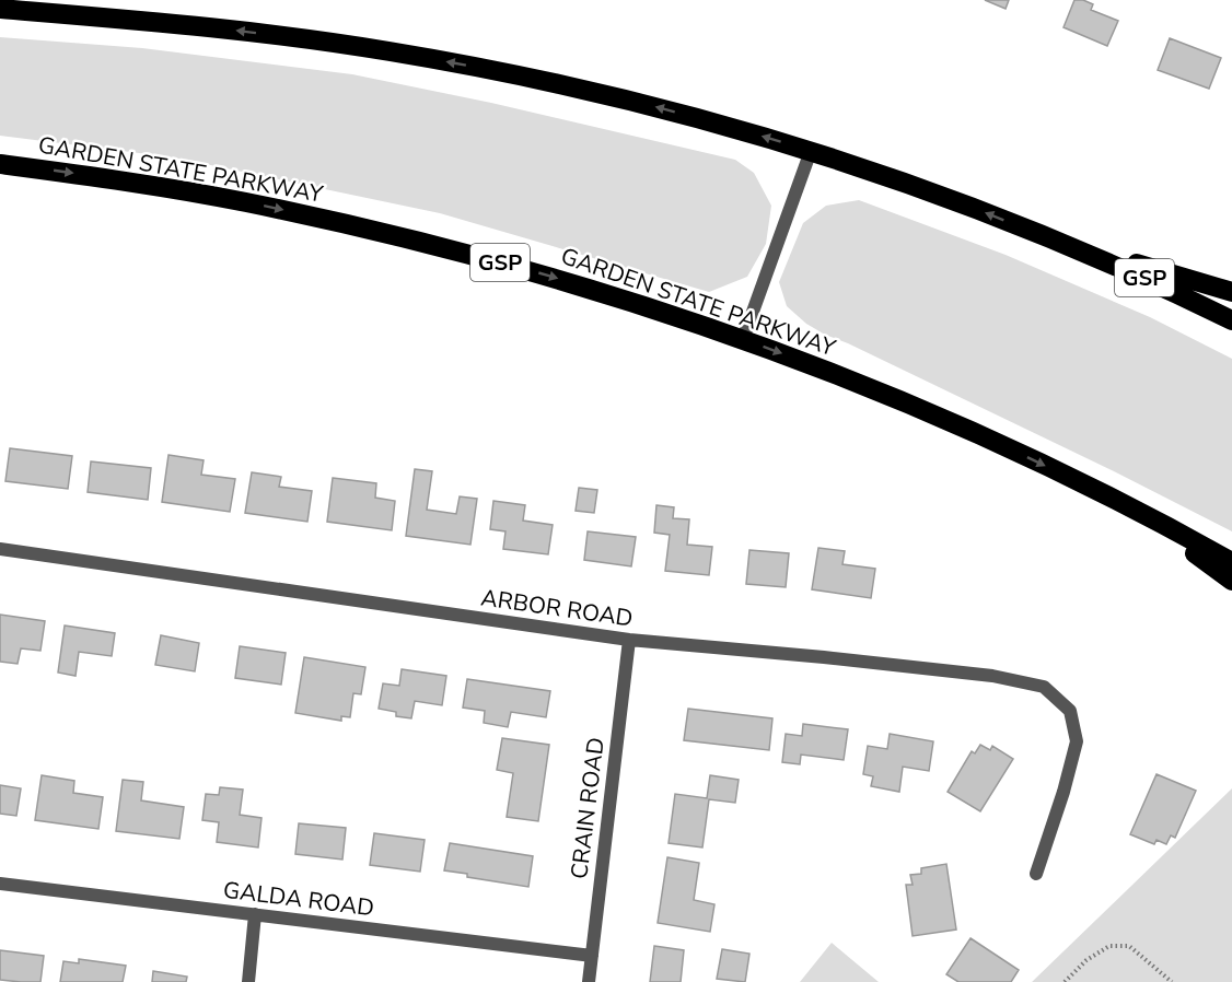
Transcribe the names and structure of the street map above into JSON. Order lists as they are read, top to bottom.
{
  "streets": {
    "highway": ["GARDEN STATE PARKWAY", "GSP"],
    "street": ["ARBOR ROAD", "CRAIN ROAD", "GALDA ROAD"]
  },
  "crossings": [
    ["ARBOR ROAD", "CRAIN ROAD"],
    ["CRAIN ROAD", "GALDA ROAD"]
  ]
}
